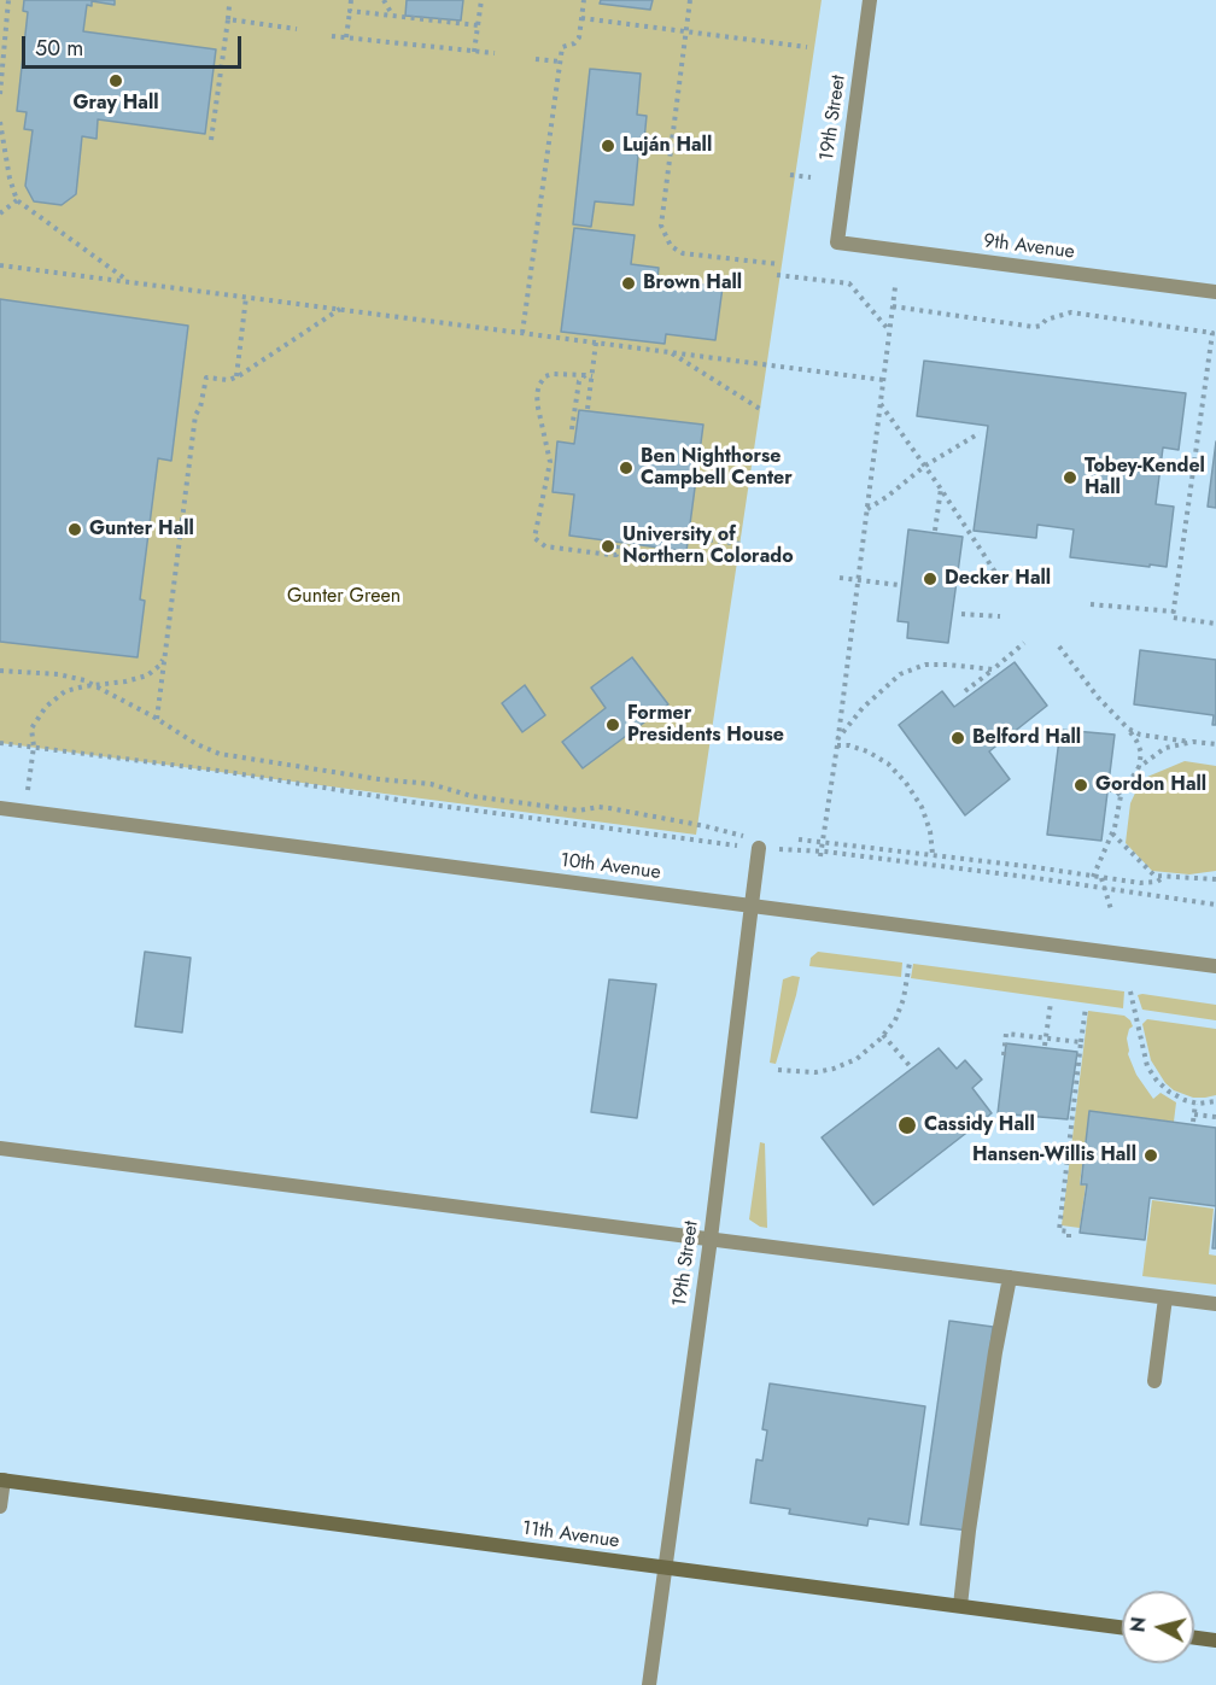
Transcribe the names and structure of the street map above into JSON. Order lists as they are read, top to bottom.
{
  "streets": {
    "main road": ["11th Avenue"],
    "street": ["19th Street", "9th Avenue", "10th Avenue"]
  },
  "crossings": [
    ["19th Street", "9th Avenue"],
    ["19th Street", "10th Avenue"],
    ["19th Street", "11th Avenue"]
  ],
  "parks": ["Gunter Green"],
  "places": [
    "Gray Hall",
    "Luján Hall",
    "Brown Hall",
    "Ben Nighthorse Campbell Center",
    "Tobey-Kendel Hall",
    "Gunter Hall",
    "University of Northern Colorado",
    "Decker Hall",
    "Former Presidents House",
    "Belford Hall",
    "Gordon Hall",
    "Cassidy Hall",
    "Hansen-Willis Hall"
  ],
  "scale_bar": "50 m",
  "north": "left"
}
